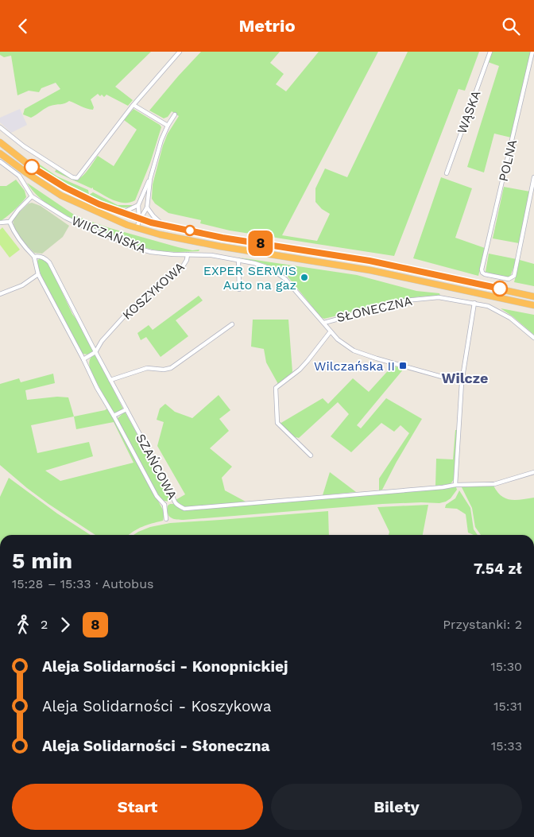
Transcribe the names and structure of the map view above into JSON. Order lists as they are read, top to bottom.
{
  "streets": {
    "street": [
      "WĄSKA",
      "POLNA",
      "WIICZAŃSKA",
      "KOSZYKOWA",
      "SŁONECZNA",
      "SZAŃCOWA"
    ]
  },
  "crossings": [
    ["WIICZAŃSKA", "KOSZYKOWA"],
    ["WIICZAŃSKA", "SŁONECZNA"],
    ["KOSZYKOWA", "SZAŃCOWA"]
  ],
  "districts": ["Wilcze"],
  "places": {
    "other": ["EXPER SERWIS Auto na gaz"],
    "transit": ["Wilczańska II"]
  },
  "lines": ["bus line 8"],
  "page": {
    "header": "Metrio",
    "on_map": "8",
    "heading": ["5 min", "15:28 – 15:33 · Autobus", "7.54 zł"],
    "legs": ["2", "8", "Przystanki: 2"],
    "list": [
      {
        "name": "Aleja Solidarności - Konopnickiej",
        "value": "15:30"
      },
      {
        "name": "Aleja Solidarności - Koszykowa",
        "value": "15:31"
      },
      {
        "name": "Aleja Solidarności - Słoneczna",
        "value": "15:33"
      }
    ],
    "buttons": ["Start", "Bilety"]
  }
}
